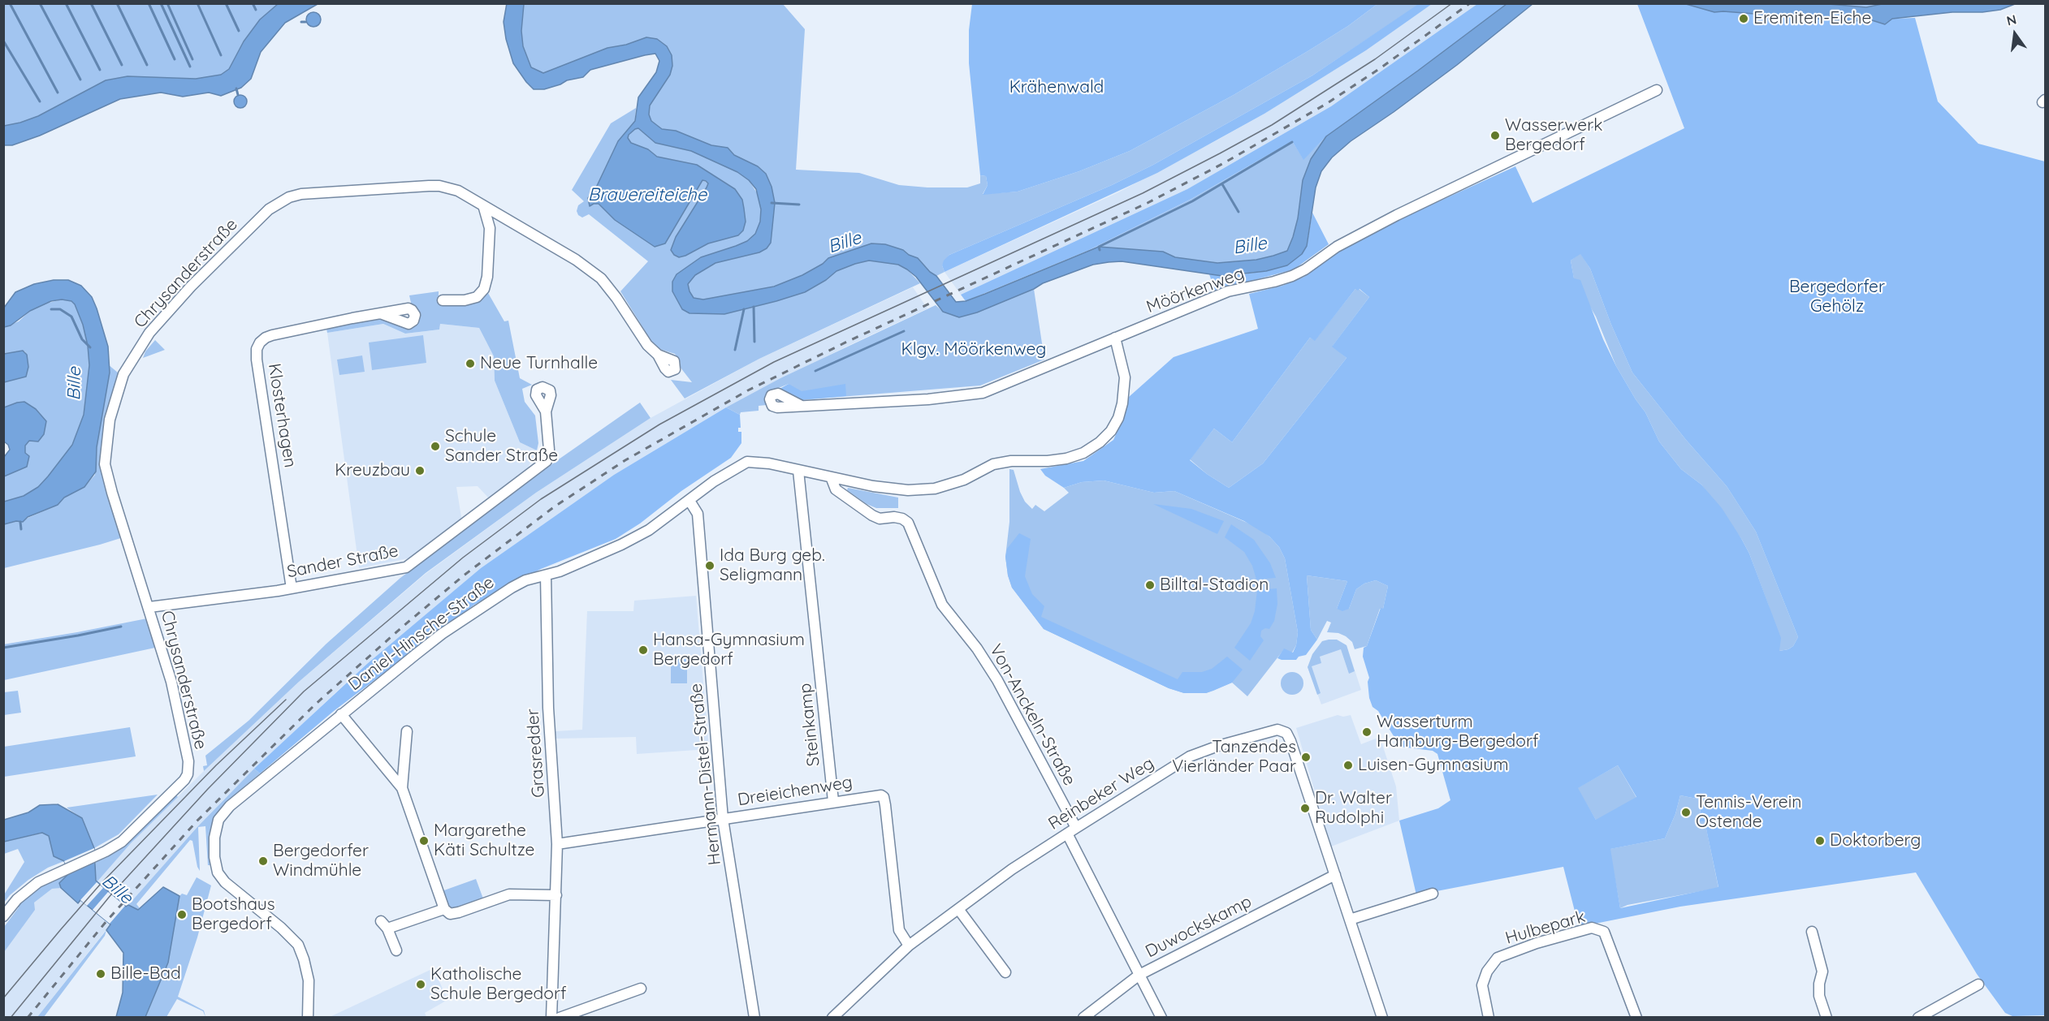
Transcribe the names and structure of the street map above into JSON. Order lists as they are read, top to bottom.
{
  "streets": {
    "street": [
      "Chrysanderstraße",
      "Möörkenweg",
      "Klosterhagen",
      "Sander Straße",
      "Daniel-Hinsche-Straße",
      "Von-Anckeln-Straße",
      "Steinkamp",
      "Grasredder",
      "Hermann-Distel-Straße",
      "Dreieichenweg",
      "Reinbeker Weg",
      "Duwockskamp",
      "Hulbepark"
    ]
  },
  "crossings": [
    ["Chrysanderstraße", "Sander Straße"],
    ["Möörkenweg", "Daniel-Hinsche-Straße"],
    ["Klosterhagen", "Sander Straße"],
    ["Daniel-Hinsche-Straße", "Von-Anckeln-Straße"],
    ["Daniel-Hinsche-Straße", "Steinkamp"],
    ["Daniel-Hinsche-Straße", "Grasredder"],
    ["Daniel-Hinsche-Straße", "Hermann-Distel-Straße"],
    ["Von-Anckeln-Straße", "Reinbeker Weg"],
    ["Steinkamp", "Dreieichenweg"],
    ["Grasredder", "Dreieichenweg"],
    ["Hermann-Distel-Straße", "Dreieichenweg"],
    ["Dreieichenweg", "Reinbeker Weg"],
    ["Reinbeker Weg", "Duwockskamp"]
  ],
  "water": ["Brauereiteiche", "Bille"],
  "parks": ["Krähenwald", "Bergedorfer Gehölz", "Klgv. Möörkenweg"],
  "places": [
    "Eremiten-Eiche",
    "Wasserwerk Bergedorf",
    "Neue Turnhalle",
    "Schule Sander Straße",
    "Kreuzbau",
    "Ida Burg geb. Seligmann",
    "Billtal-Stadion",
    "Hansa-Gymnasium Bergedorf",
    "Wasserturm Hamburg-Bergedorf",
    "Tanzendes Vierländer Paar",
    "Luisen-Gymnasium",
    "Dr. Walter Rudolphi",
    "Tennis-Verein Ostende",
    "Margarethe Käti Schultze",
    "Doktorberg",
    "Bergedorfer Windmühle",
    "Bootshaus Bergedorf",
    "Bille-Bad",
    "Katholische Schule Bergedorf"
  ],
  "north": "top"
}
